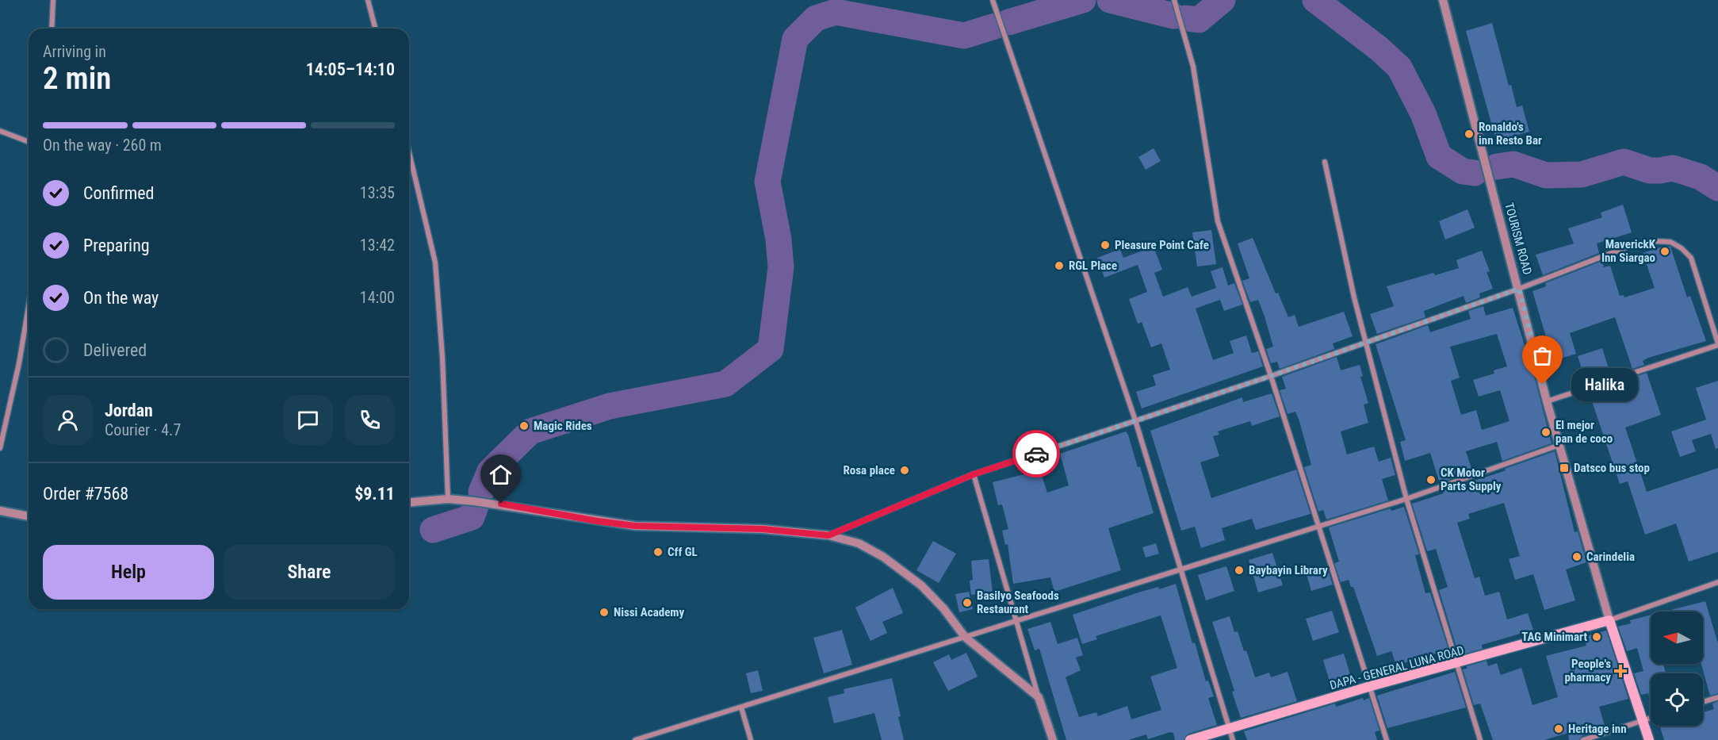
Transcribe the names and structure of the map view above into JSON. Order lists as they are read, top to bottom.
{
  "streets": {
    "main road": ["DAPA - GENERAL LUNA ROAD"],
    "street": ["TOURISM ROAD"]
  },
  "crossings": [
    ["TOURISM ROAD", "DAPA - GENERAL LUNA ROAD"]
  ],
  "places": {
    "other": [
      "Ronaldo's inn Resto Bar",
      "Pleasure Point Cafe",
      "MaverickK Inn Siargao",
      "RGL Place",
      "Halika",
      "Magic Rides",
      "El mejor pan de coco",
      "Rosa place",
      "CK Motor Parts Supply",
      "Cff GL",
      "Carindelia",
      "Baybayin Library",
      "Basilyo Seafoods Restaurant",
      "Nissi Academy",
      "TAG Minimart",
      "Heritage inn"
    ],
    "transit": ["Datsco bus stop"],
    "health": ["People's pharmacy"]
  },
  "north": "left",
  "page": {
    "heading": ["2 min", "Arriving in", "14:05–14:10"],
    "panel": [
      "Jordan",
      "Courier · 4.7",
      "Order #7568",
      "$9.11"
    ],
    "bar": "On the way · 260 m",
    "list": [
      ["Confirmed", "13:35"],
      ["Preparing", "13:42"],
      ["On the way", "14:00"],
      "Delivered"
    ],
    "bubble": "Halika",
    "buttons": ["Help", "Share"]
  }
}
